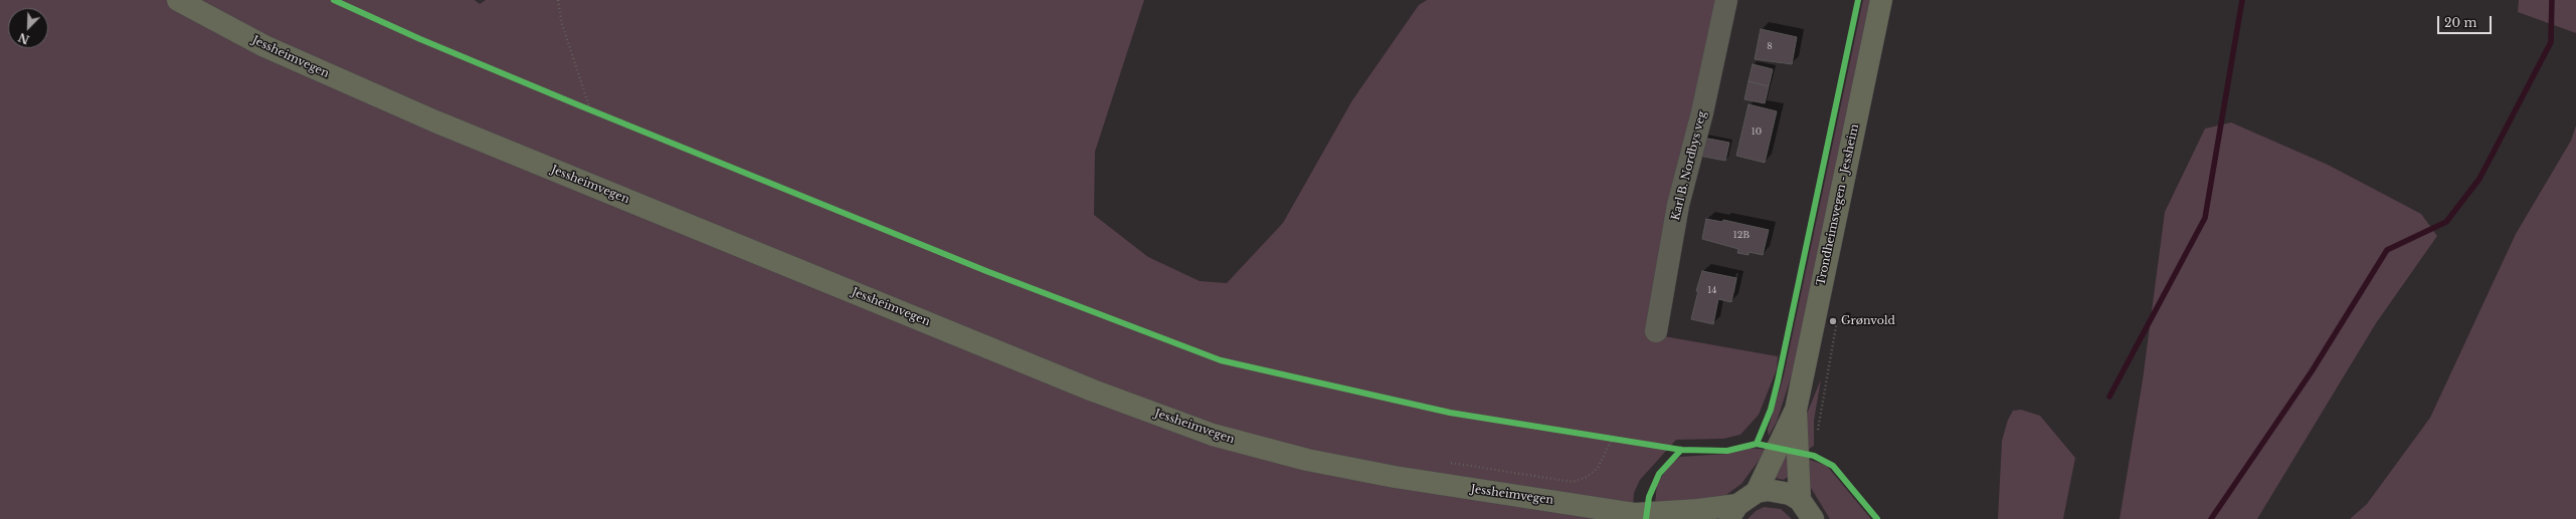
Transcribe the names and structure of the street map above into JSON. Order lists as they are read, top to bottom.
{
  "streets": {
    "main road": ["Jessheimvegen", "Trondheimsvegen - Jessheim"],
    "street": ["Karl B. Nordbys veg"]
  },
  "places": ["Grønvold"],
  "house_numbers": [
    "8",
    "10",
    "12B",
    "14"
  ],
  "scale_bar": "20 m",
  "north": "bottom left"
}
